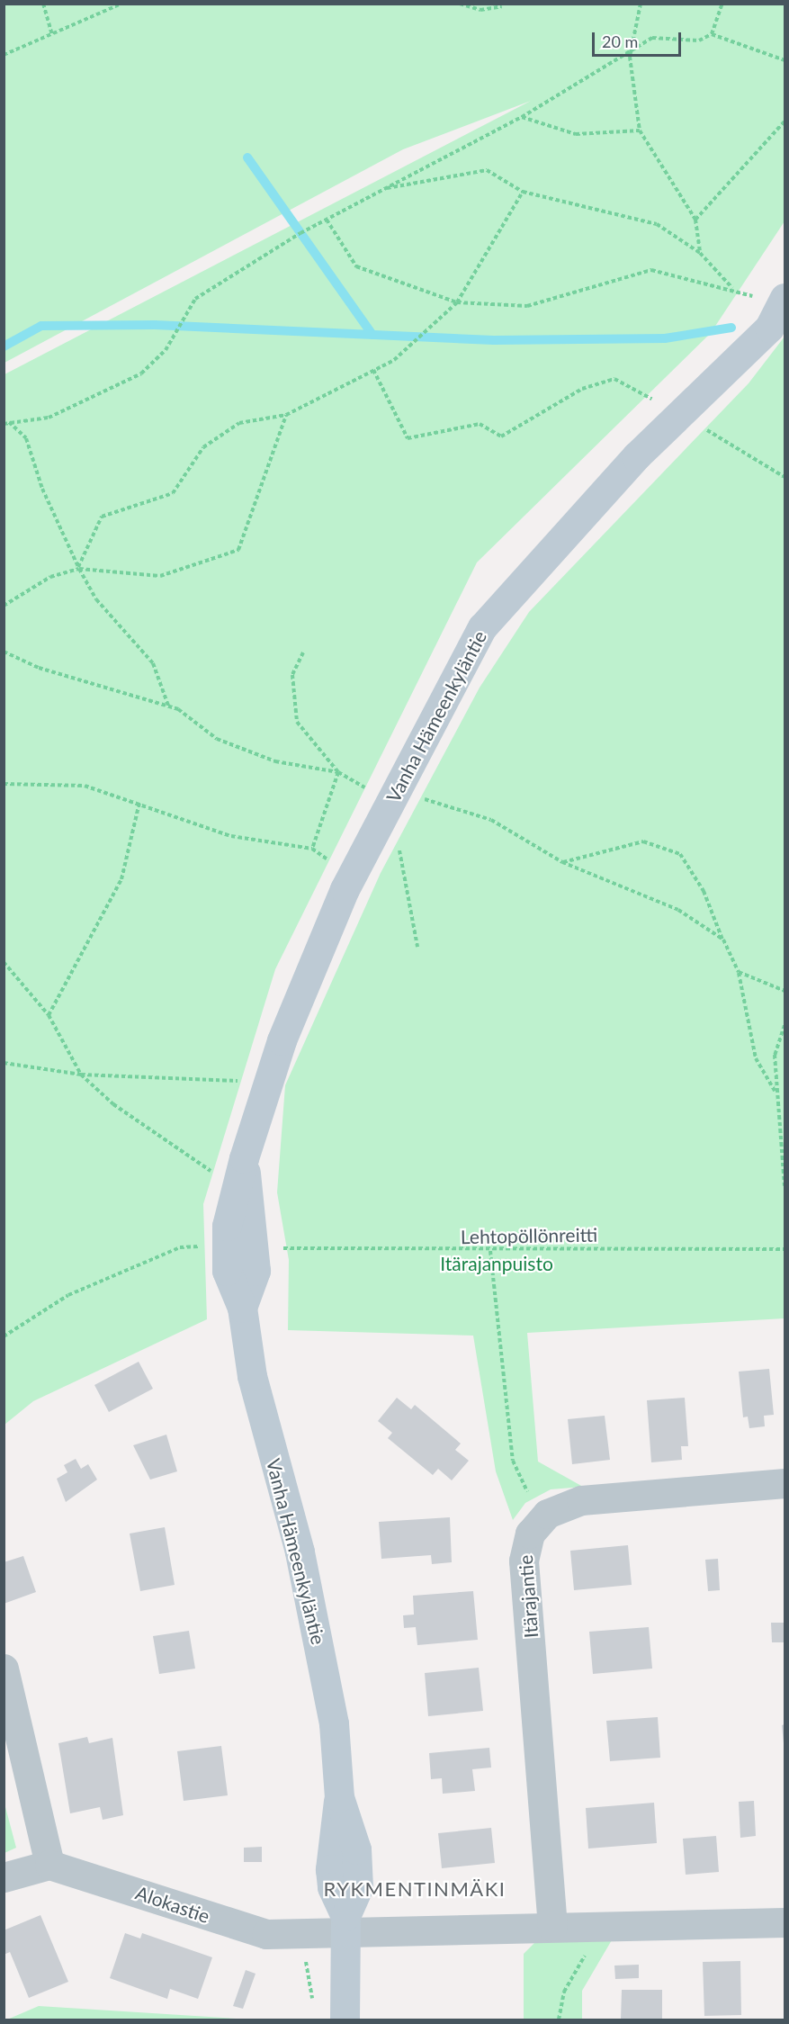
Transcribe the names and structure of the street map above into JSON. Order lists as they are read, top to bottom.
{
  "streets": {
    "street": ["Vanha Hämeenkyläntie", "Itärajantie", "Alokastie"],
    "path": ["Lehtopöllönreitti"]
  },
  "crossings": [
    ["Vanha Hämeenkyläntie", "Alokastie"]
  ],
  "districts": ["RYKMENTINMÄKI"],
  "parks": ["Itärajanpuisto"],
  "scale_bar": "20 m"
}
